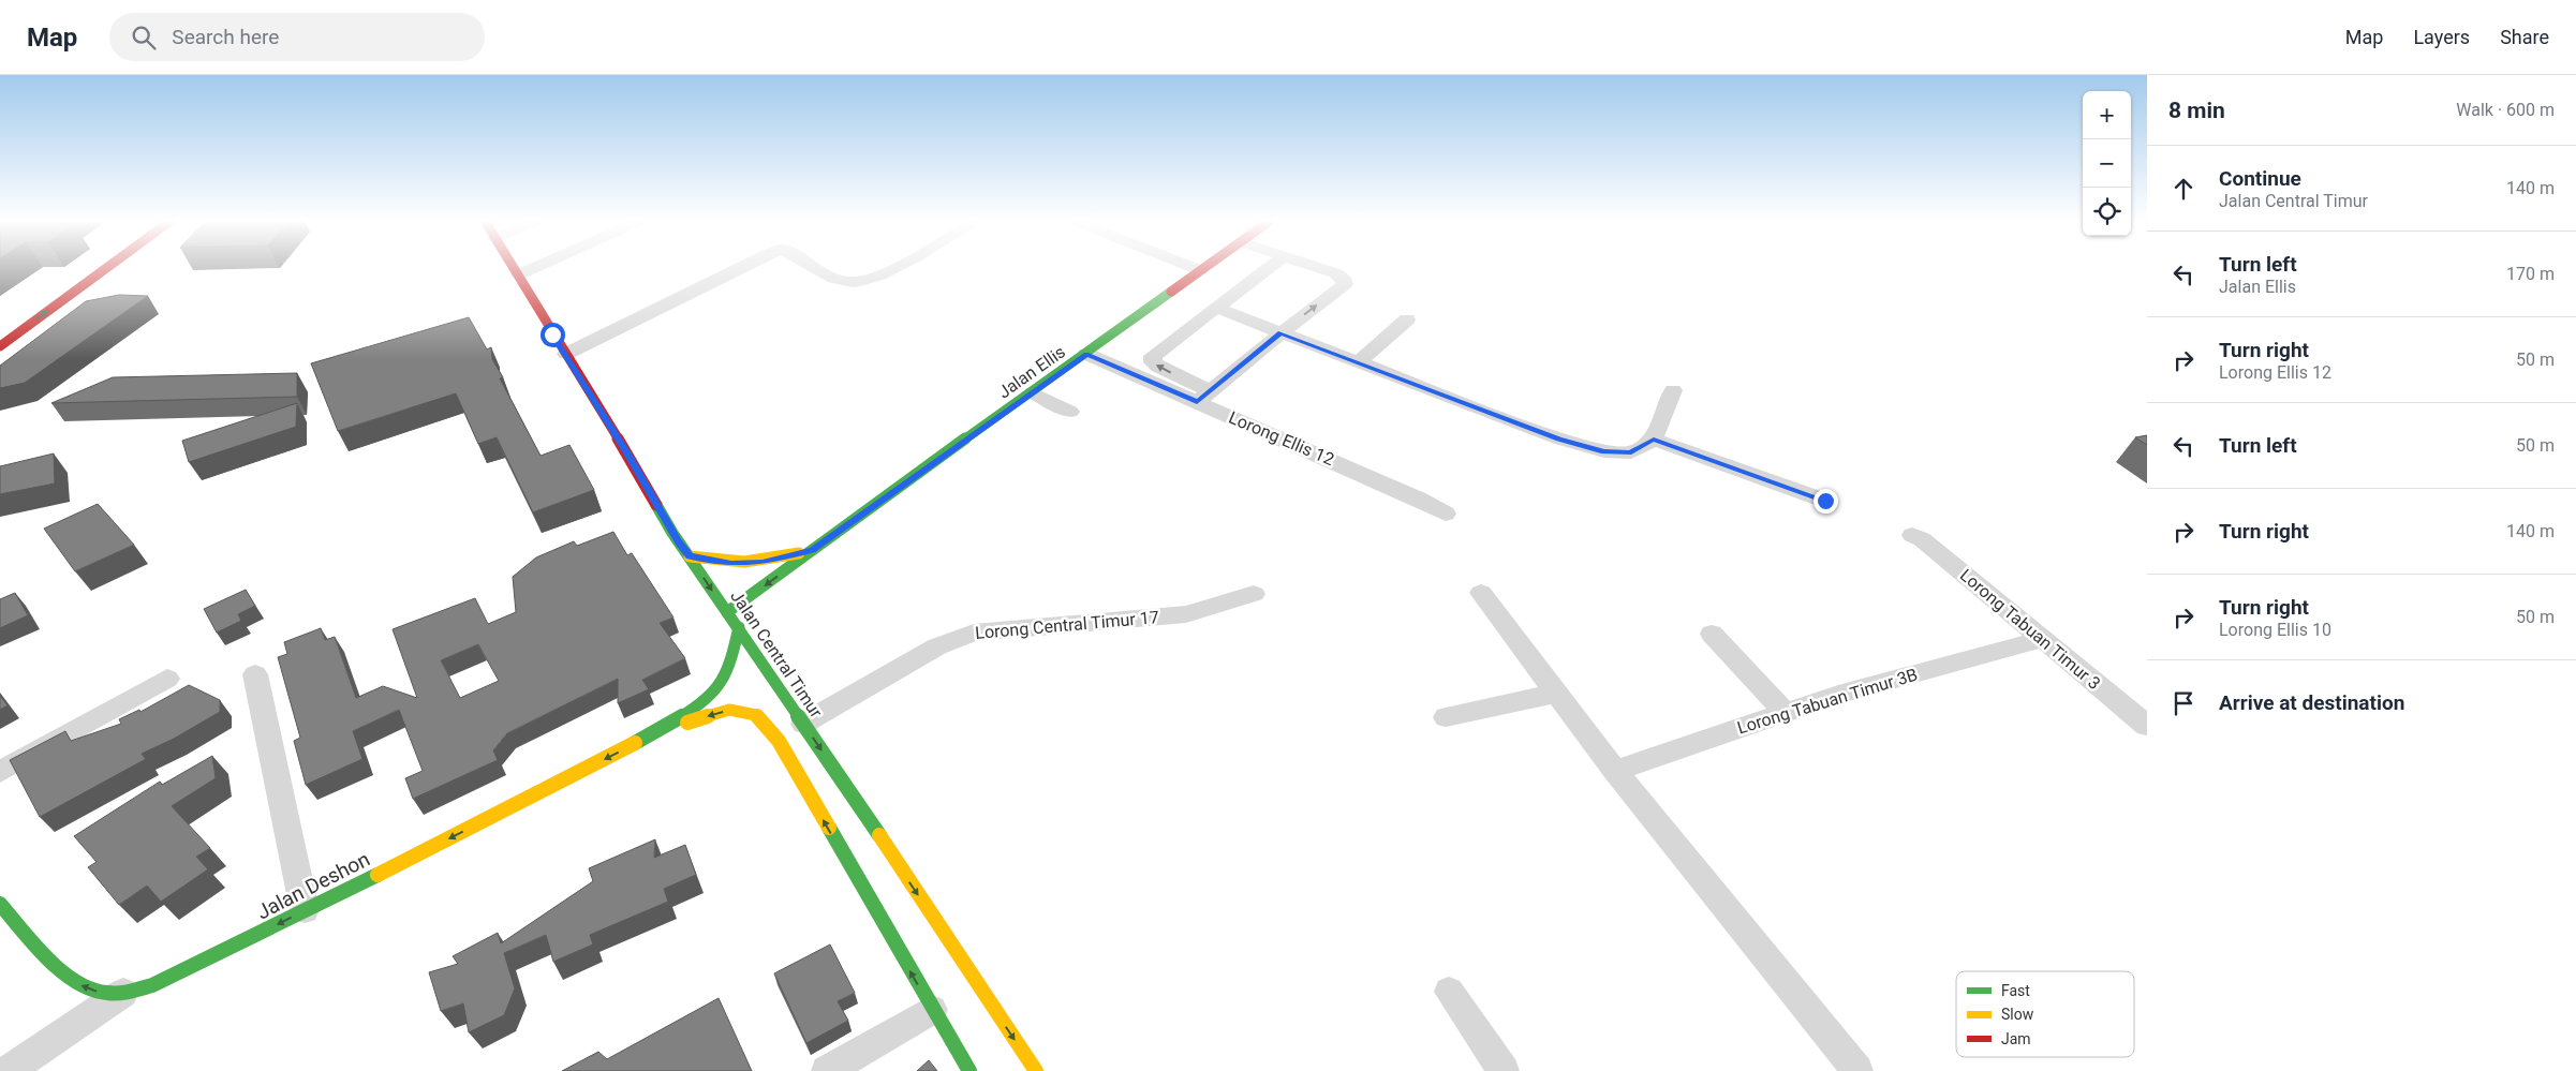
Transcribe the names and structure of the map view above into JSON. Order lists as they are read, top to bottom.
{
  "streets": {
    "main road": ["Jalan Ellis", "Jalan Central Timur", "Jalan Deshon"],
    "street": [
      "Lorong Ellis 12",
      "Lorong Central Timur 17",
      "Lorong Tabuan Timur 3",
      "Lorong Tabuan Timur 3B"
    ]
  },
  "crossings": [
    ["Jalan Ellis", "Lorong Ellis 12"],
    ["Jalan Ellis", "Jalan Central Timur"],
    ["Lorong Central Timur 17", "Jalan Central Timur"],
    ["Lorong Tabuan Timur 3", "Lorong Tabuan Timur 3B"]
  ],
  "one_way": ["Jalan Central Timur", "Jalan Deshon"],
  "legend": ["Fast", "Slow", "Jam"],
  "page": {
    "header": "Map",
    "search": "Search here",
    "nav": ["Map", "Layers", "Share"],
    "heading": ["8 min", "Walk · 600 m"],
    "map_buttons": ["+", "−"],
    "list": [
      ["Continue", "Jalan Central Timur", "140 m"],
      ["Turn left", "Jalan Ellis", "170 m"],
      ["Turn right", "Lorong Ellis 12", "50 m"],
      ["Turn left", "50 m"],
      ["Turn right", "140 m"],
      ["Turn right", "Lorong Ellis 10", "50 m"],
      "Arrive at destination"
    ]
  }
}
